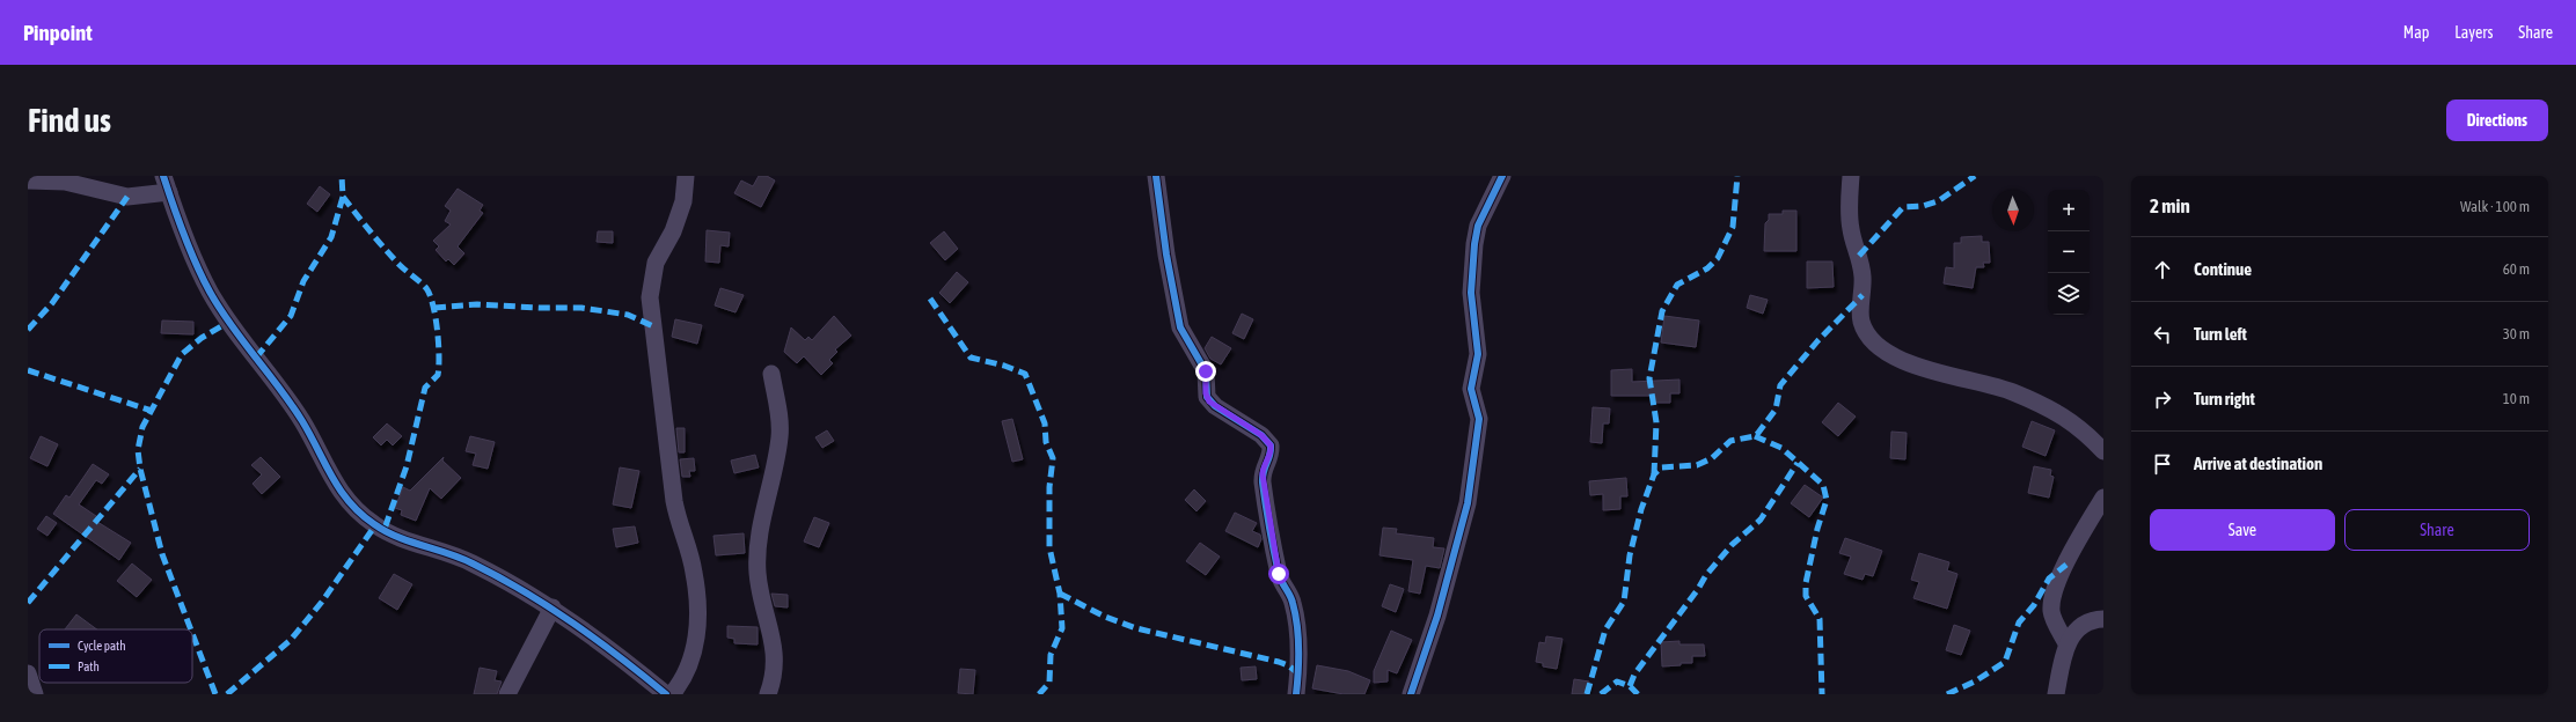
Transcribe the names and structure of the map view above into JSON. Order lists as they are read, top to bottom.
{
  "legend": ["Cycle path", "Path"],
  "north": "bottom",
  "page": {
    "header": "Pinpoint",
    "nav": ["Map", "Layers", "Share"],
    "buttons": [
      "Directions",
      ["Save", "Share"]
    ],
    "title": "Find us",
    "heading": ["2 min", "Walk · 100 m"],
    "map_buttons": ["+", "−"],
    "list": [
      ["Continue", "60 m"],
      ["Turn left", "30 m"],
      ["Turn right", "10 m"],
      "Arrive at destination"
    ]
  }
}
